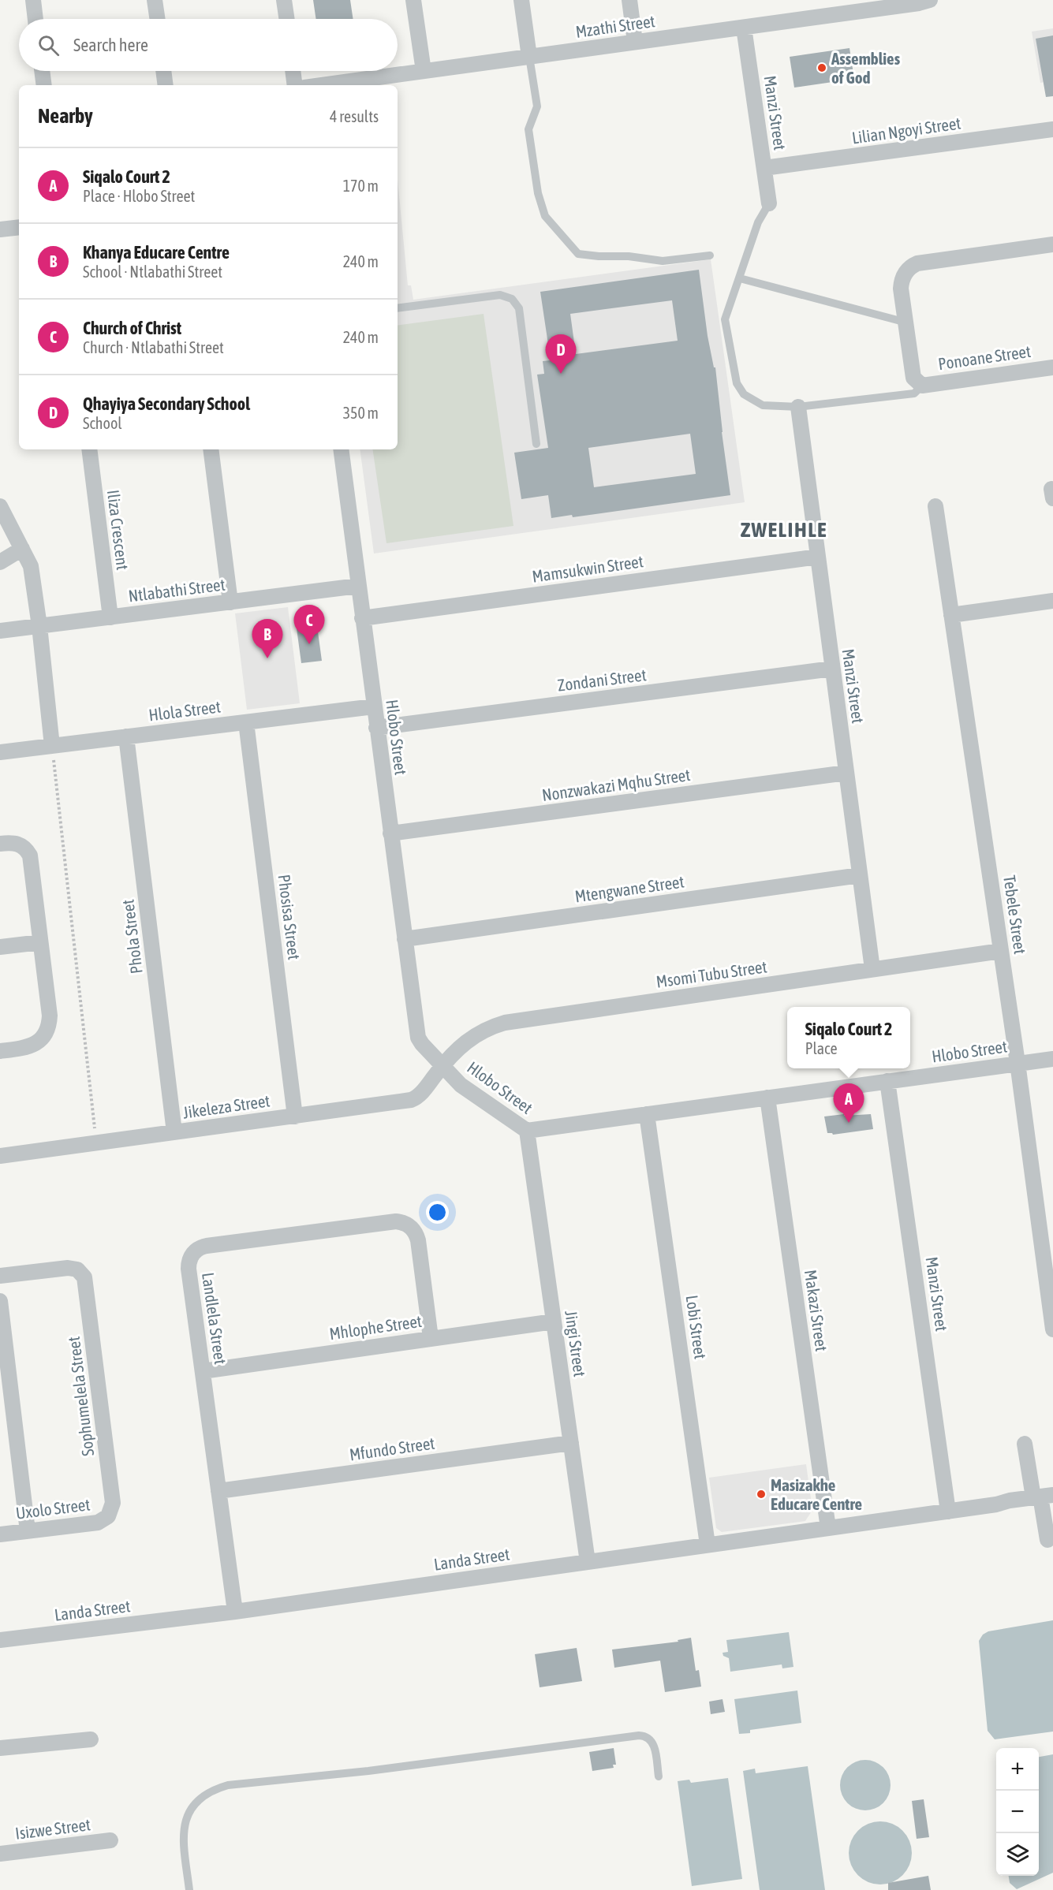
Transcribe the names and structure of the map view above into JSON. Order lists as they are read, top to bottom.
{
  "streets": {
    "street": [
      "Mzathi Street",
      "Manzi Street",
      "Lilian Ngoyi Street",
      "Ponoane Street",
      "Iliza Crescent",
      "Mamsukwin Street",
      "Ntlabathi Street",
      "Zondani Street",
      "Hlola Street",
      "Hlobo Street",
      "Nonzwakazi Mqhu Street",
      "Mtengwane Street",
      "Tebele Street",
      "Phosisa Street",
      "Phola Street",
      "Msomi Tubu Street",
      "Jikeleza Street",
      "Makazi Street",
      "Landlela Street",
      "Mhlophe Street",
      "Lobi Street",
      "Jingi Street",
      "Sophumelela Street",
      "Mfundo Street",
      "Uxolo Street",
      "Landa Street",
      "Isizwe Street"
    ]
  },
  "crossings": [
    ["Mzathi Street", "Manzi Street"],
    ["Manzi Street", "Lilian Ngoyi Street"],
    ["Manzi Street", "Mamsukwin Street"],
    ["Manzi Street", "Zondani Street"],
    ["Manzi Street", "Hlobo Street"],
    ["Manzi Street", "Nonzwakazi Mqhu Street"],
    ["Manzi Street", "Mtengwane Street"],
    ["Manzi Street", "Msomi Tubu Street"],
    ["Manzi Street", "Landa Street"],
    ["Iliza Crescent", "Ntlabathi Street"],
    ["Mamsukwin Street", "Hlobo Street"],
    ["Ntlabathi Street", "Hlobo Street"],
    ["Zondani Street", "Hlobo Street"],
    ["Hlola Street", "Hlobo Street"],
    ["Hlola Street", "Phosisa Street"],
    ["Hlola Street", "Phola Street"],
    ["Hlobo Street", "Nonzwakazi Mqhu Street"],
    ["Hlobo Street", "Mtengwane Street"],
    ["Hlobo Street", "Tebele Street"],
    ["Hlobo Street", "Msomi Tubu Street"],
    ["Hlobo Street", "Jikeleza Street"],
    ["Hlobo Street", "Makazi Street"],
    ["Hlobo Street", "Lobi Street"],
    ["Hlobo Street", "Jingi Street"],
    ["Tebele Street", "Msomi Tubu Street"],
    ["Phosisa Street", "Jikeleza Street"],
    ["Phola Street", "Jikeleza Street"],
    ["Msomi Tubu Street", "Jikeleza Street"],
    ["Makazi Street", "Landa Street"],
    ["Landlela Street", "Mhlophe Street"],
    ["Landlela Street", "Mfundo Street"],
    ["Landlela Street", "Landa Street"],
    ["Mhlophe Street", "Jingi Street"],
    ["Lobi Street", "Landa Street"],
    ["Jingi Street", "Mfundo Street"],
    ["Jingi Street", "Landa Street"],
    ["Sophumelela Street", "Uxolo Street"]
  ],
  "districts": ["ZWELIHLE"],
  "places": ["Assemblies of God", "Masizakhe Educare Centre"],
  "page": {
    "search": "Search here",
    "heading": ["Nearby", "4 results"],
    "list": [
      {
        "mark": "A",
        "name": "Siqalo Court 2",
        "note": "Place · Hlobo Street",
        "value": "170 m"
      },
      {
        "mark": "B",
        "name": "Khanya Educare Centre",
        "note": "School · Ntlabathi Street",
        "value": "240 m"
      },
      {
        "mark": "C",
        "name": "Church of Christ",
        "note": "Church · Ntlabathi Street",
        "value": "240 m"
      },
      {
        "mark": "D",
        "name": "Qhayiya Secondary School",
        "note": "School",
        "value": "350 m"
      }
    ],
    "pins": [
      "D",
      "C",
      "B",
      "A"
    ],
    "popup": ["Siqalo Court 2", "Place"],
    "map_buttons": ["+", "−"]
  }
}
